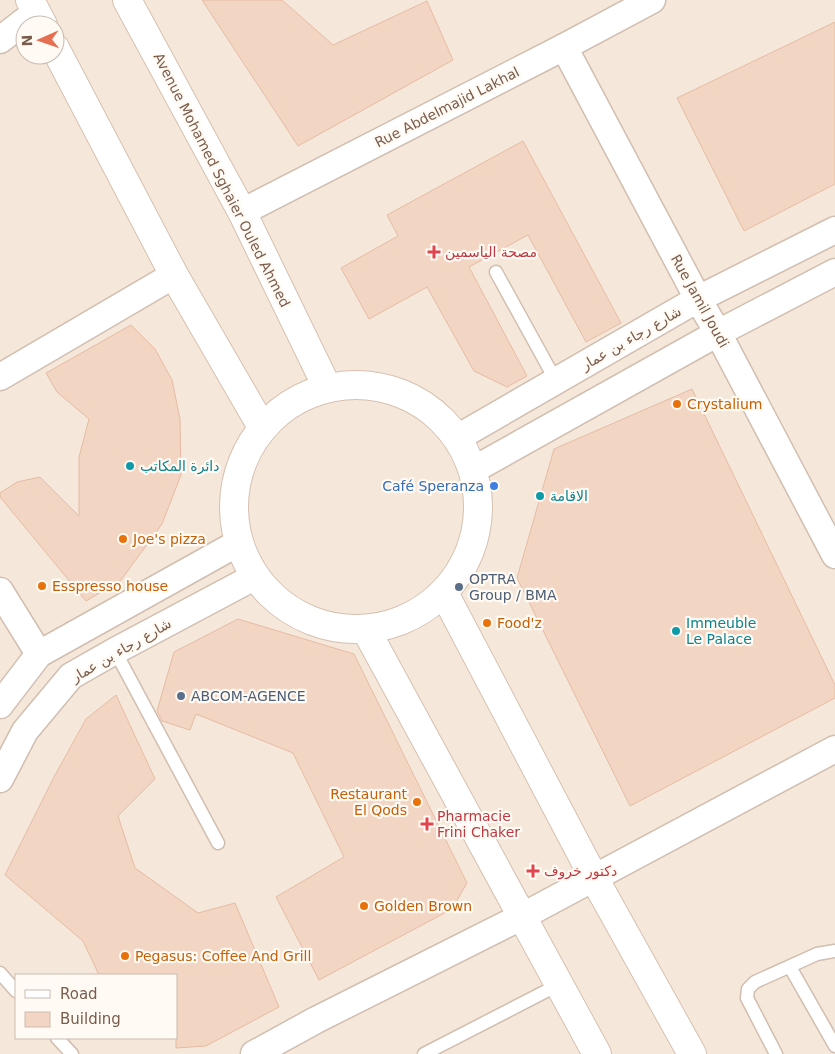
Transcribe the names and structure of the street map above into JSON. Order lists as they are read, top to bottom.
{
  "streets": {
    "street": [
      "Rue Abdelmajid Lakhal",
      "Avenue Mohamed Sghaier Ouled Ahmed",
      "Rue Jamil Joudi",
      "شارع رجاء بن عمار"
    ]
  },
  "crossings": [
    ["Rue Abdelmajid Lakhal", "Avenue Mohamed Sghaier Ouled Ahmed"],
    ["Rue Abdelmajid Lakhal", "Rue Jamil Joudi"],
    ["Rue Jamil Joudi", "شارع رجاء بن عمار"]
  ],
  "places": {
    "health": ["مصحة الياسمين", "Pharmacie Frini Chaker", "دكتور خروف"],
    "other": [
      "Crystalium",
      "دائرة المكاتب",
      "Café Speranza",
      "الاقامة",
      "Joe's pizza",
      "Esspresso house",
      "OPTRA Group / BMA",
      "Food'z",
      "Immeuble Le Palace",
      "ABCOM-AGENCE",
      "Restaurant El Qods",
      "Golden Brown",
      "Pegasus: Coffee And Grill"
    ]
  },
  "legend": ["Road", "Building"],
  "north": "left"
}
